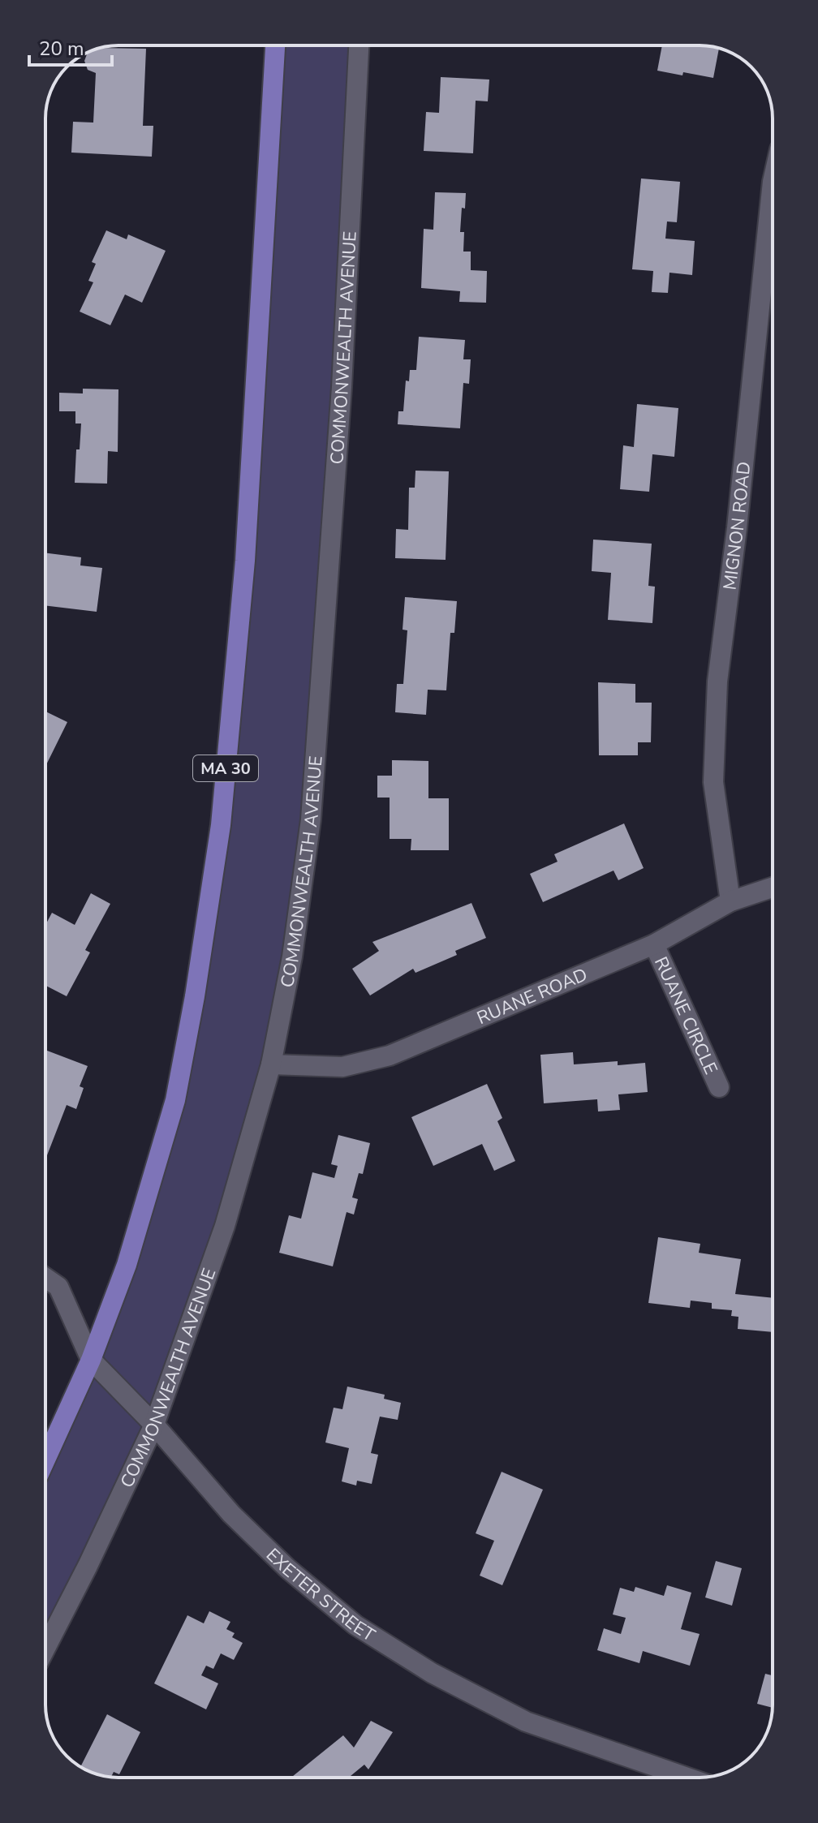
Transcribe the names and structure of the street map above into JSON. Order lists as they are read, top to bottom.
{
  "streets": {
    "main road": ["MA 30"],
    "street": [
      "COMMONWEALTH AVENUE",
      "MIGNON ROAD",
      "RUANE ROAD",
      "RUANE CIRCLE",
      "EXETER STREET"
    ]
  },
  "crossings": [
    ["COMMONWEALTH AVENUE", "RUANE ROAD"],
    ["COMMONWEALTH AVENUE", "EXETER STREET"],
    ["MIGNON ROAD", "RUANE ROAD"],
    ["MA 30", "EXETER STREET"],
    ["RUANE ROAD", "RUANE CIRCLE"]
  ],
  "scale_bar": "20 m"
}
